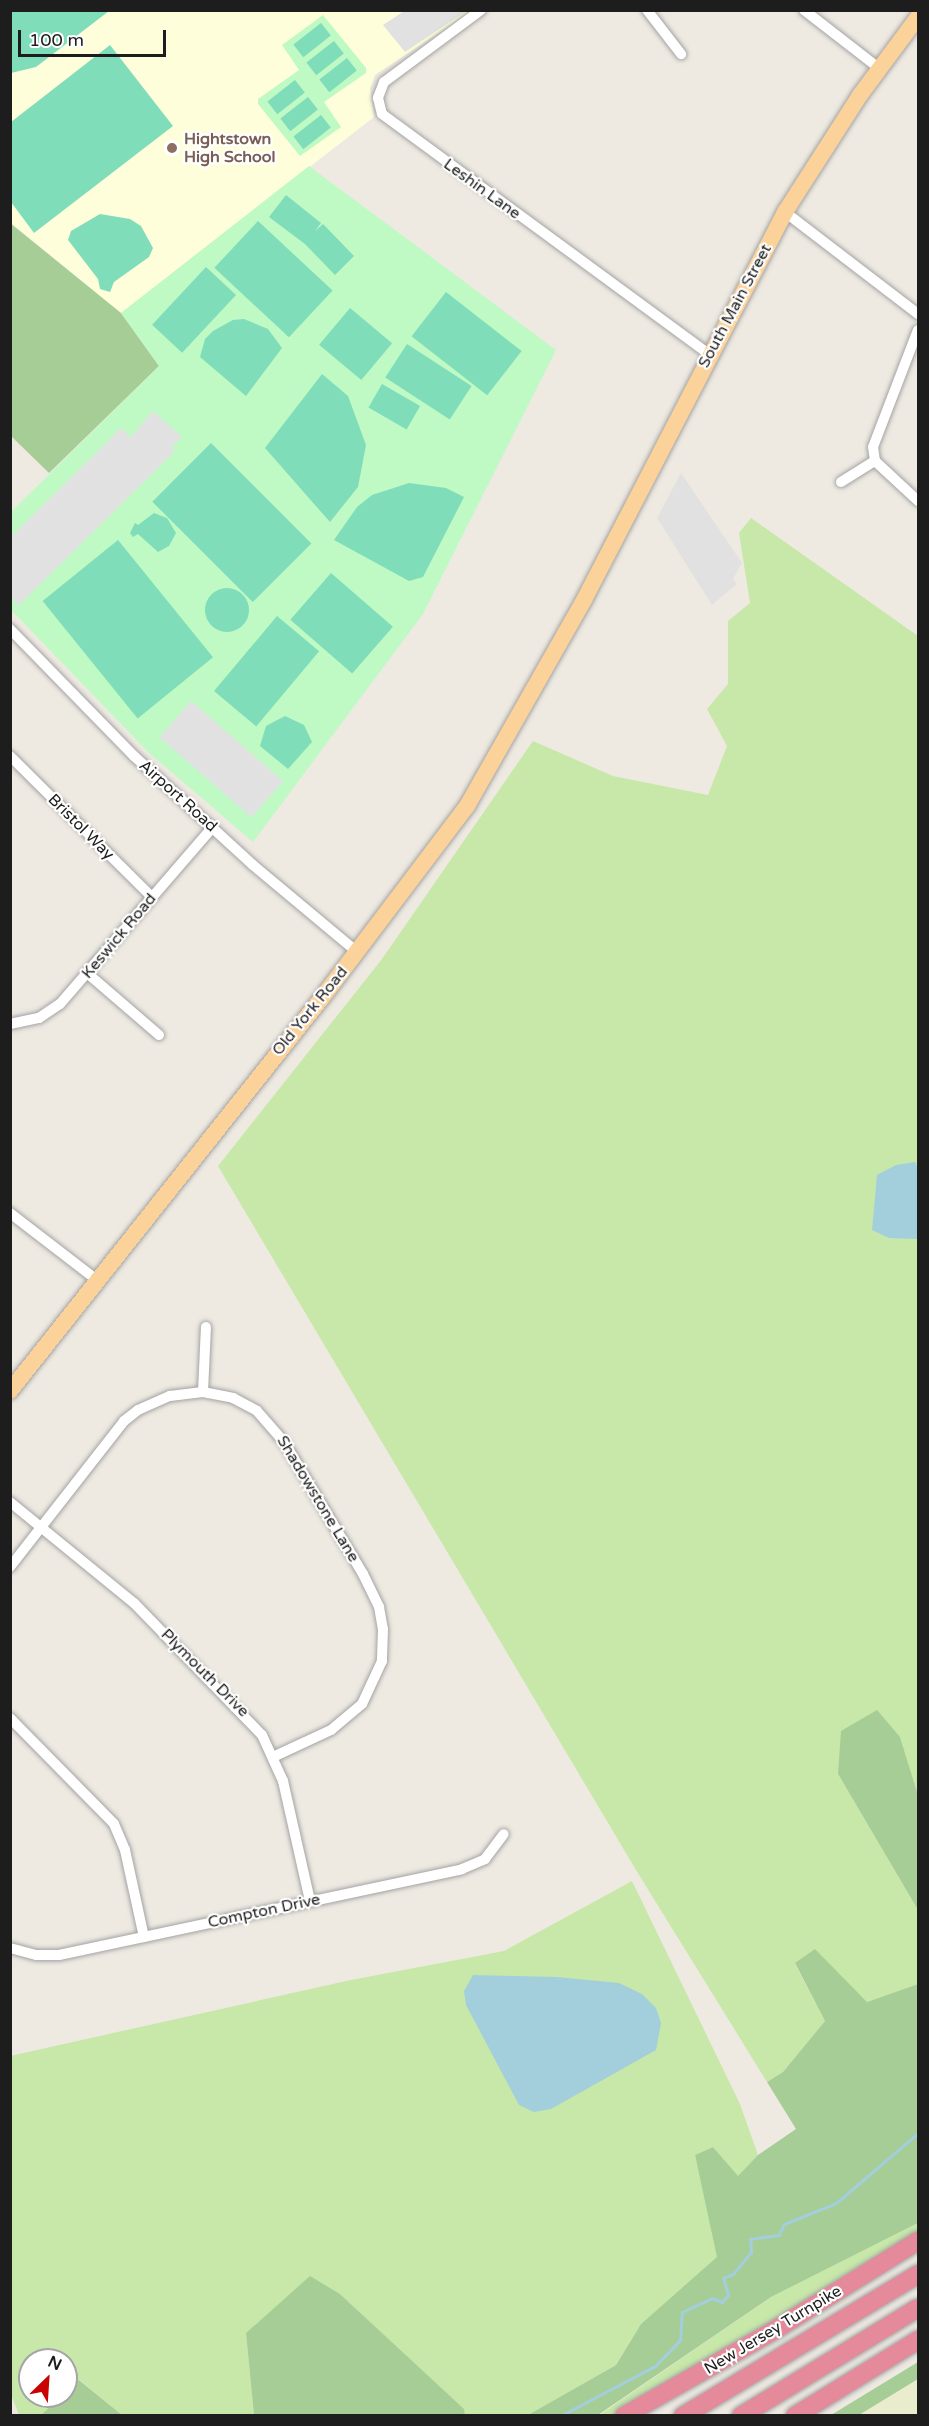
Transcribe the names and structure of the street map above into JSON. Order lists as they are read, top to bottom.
{
  "streets": {
    "highway": ["New Jersey Turnpike"],
    "main road": ["South Main Street", "Old York Road"],
    "street": [
      "Leshin Lane",
      "Airport Road",
      "Bristol Way",
      "Keswick Road",
      "Shadowstone Lane",
      "Plymouth Drive",
      "Compton Drive"
    ]
  },
  "crossings": [
    ["Leshin Lane", "South Main Street"],
    ["South Main Street", "Old York Road"],
    ["Airport Road", "Keswick Road"],
    ["Airport Road", "Old York Road"],
    ["Bristol Way", "Keswick Road"],
    ["Shadowstone Lane", "Plymouth Drive"],
    ["Plymouth Drive", "Compton Drive"]
  ],
  "places": ["Hightstown High School"],
  "scale_bar": "100 m",
  "north": "top right"
}
